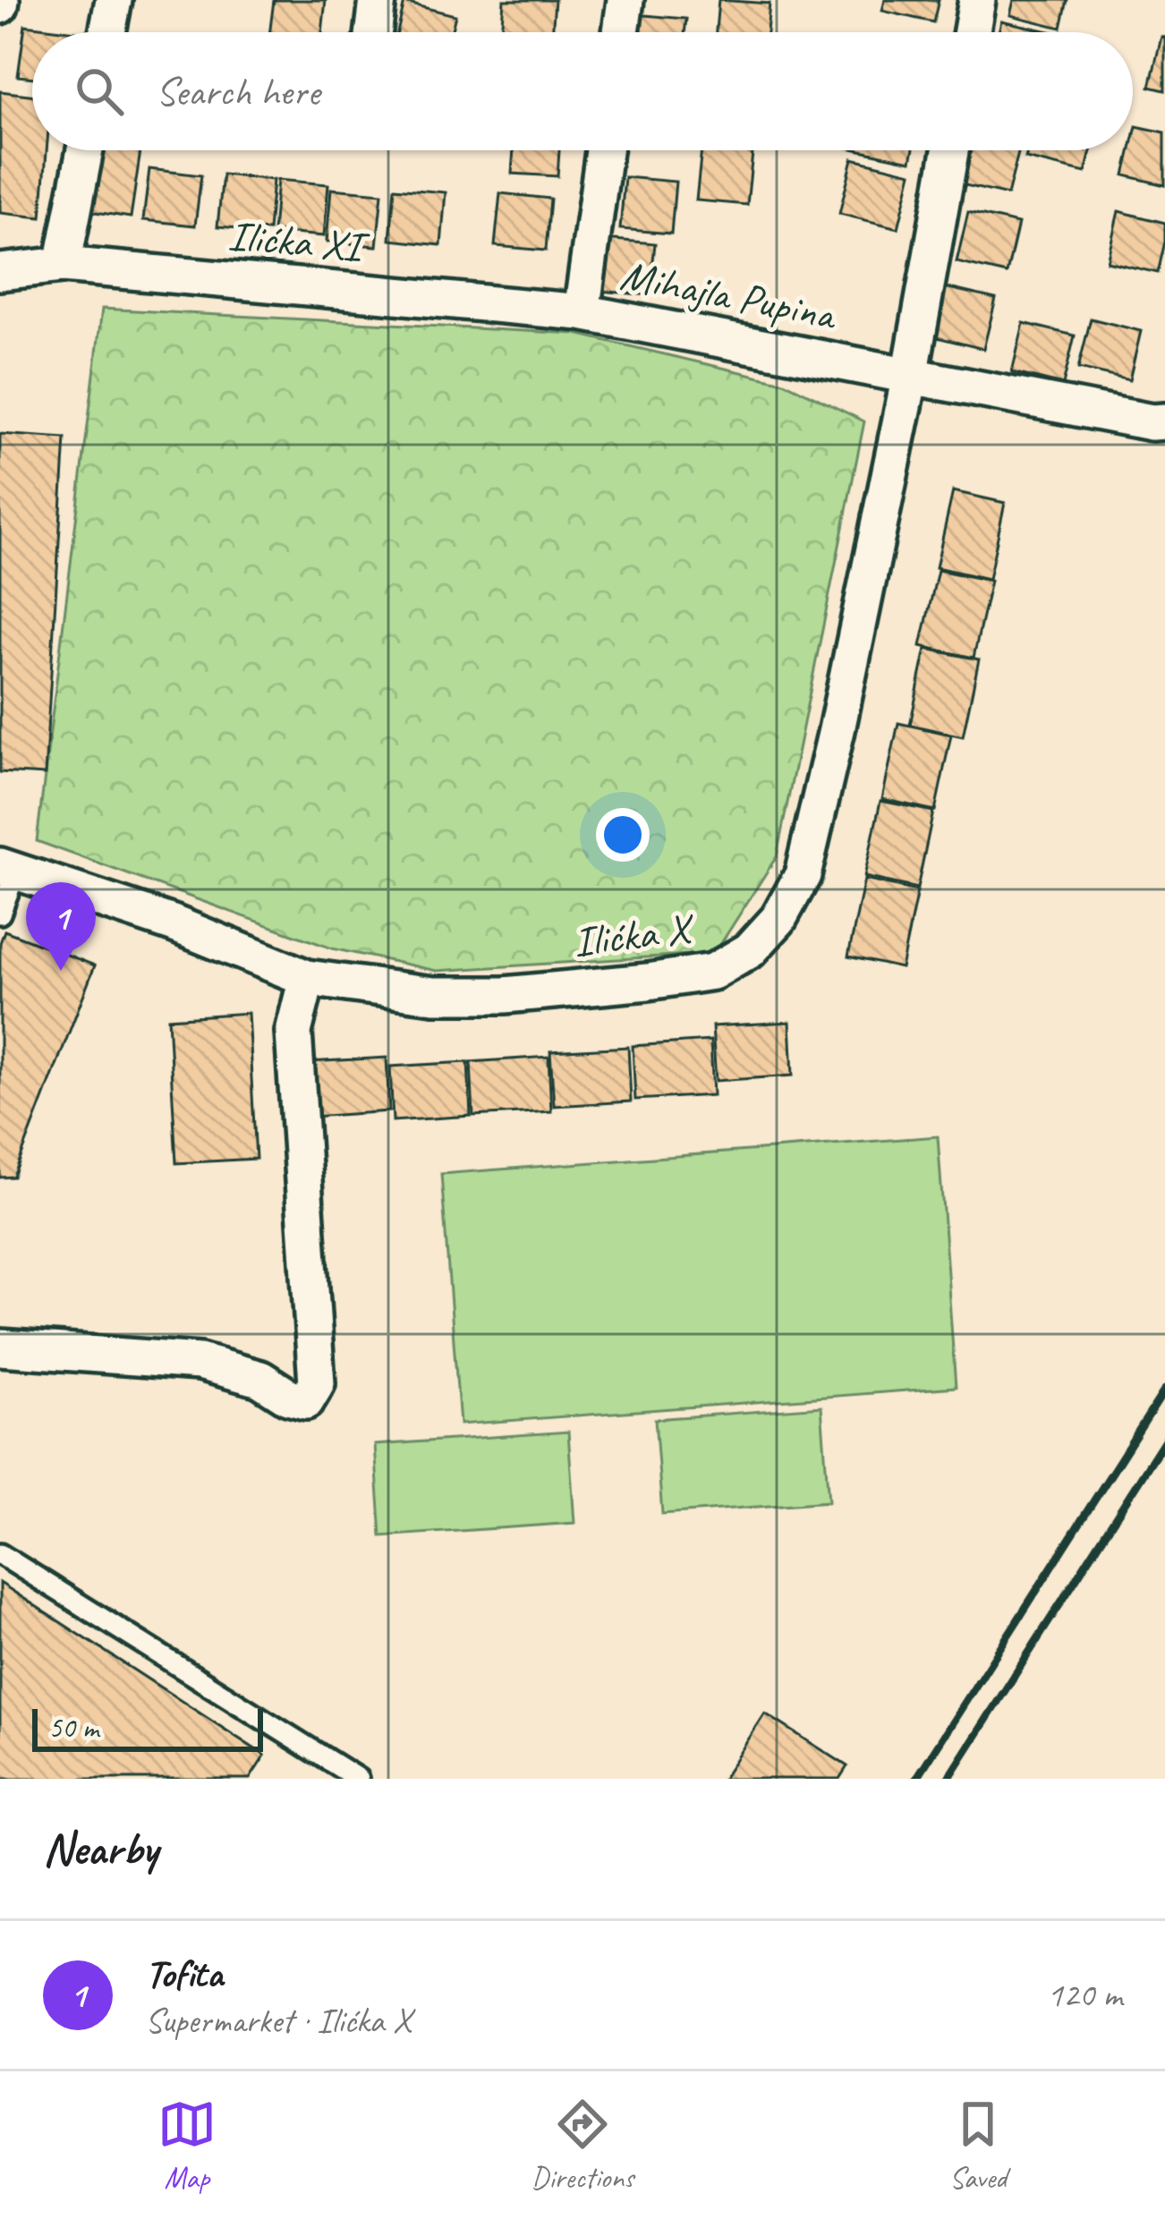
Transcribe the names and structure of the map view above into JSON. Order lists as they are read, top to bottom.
{
  "streets": {
    "street": ["Ilićka XI", "Mihajla Pupina", "Ilićka X"]
  },
  "crossings": [
    ["Ilićka XI", "Mihajla Pupina"],
    ["Mihajla Pupina", "Ilićka X"]
  ],
  "scale_bar": "50 m",
  "page": {
    "search": "Search here",
    "pins": "1",
    "scale": "50 m",
    "heading": "Nearby",
    "list": [
      {
        "mark": "1",
        "name": "Tofita",
        "note": "Supermarket · Ilićka X",
        "value": "120 m"
      }
    ],
    "nav": ["Map", "Directions", "Saved"]
  }
}
